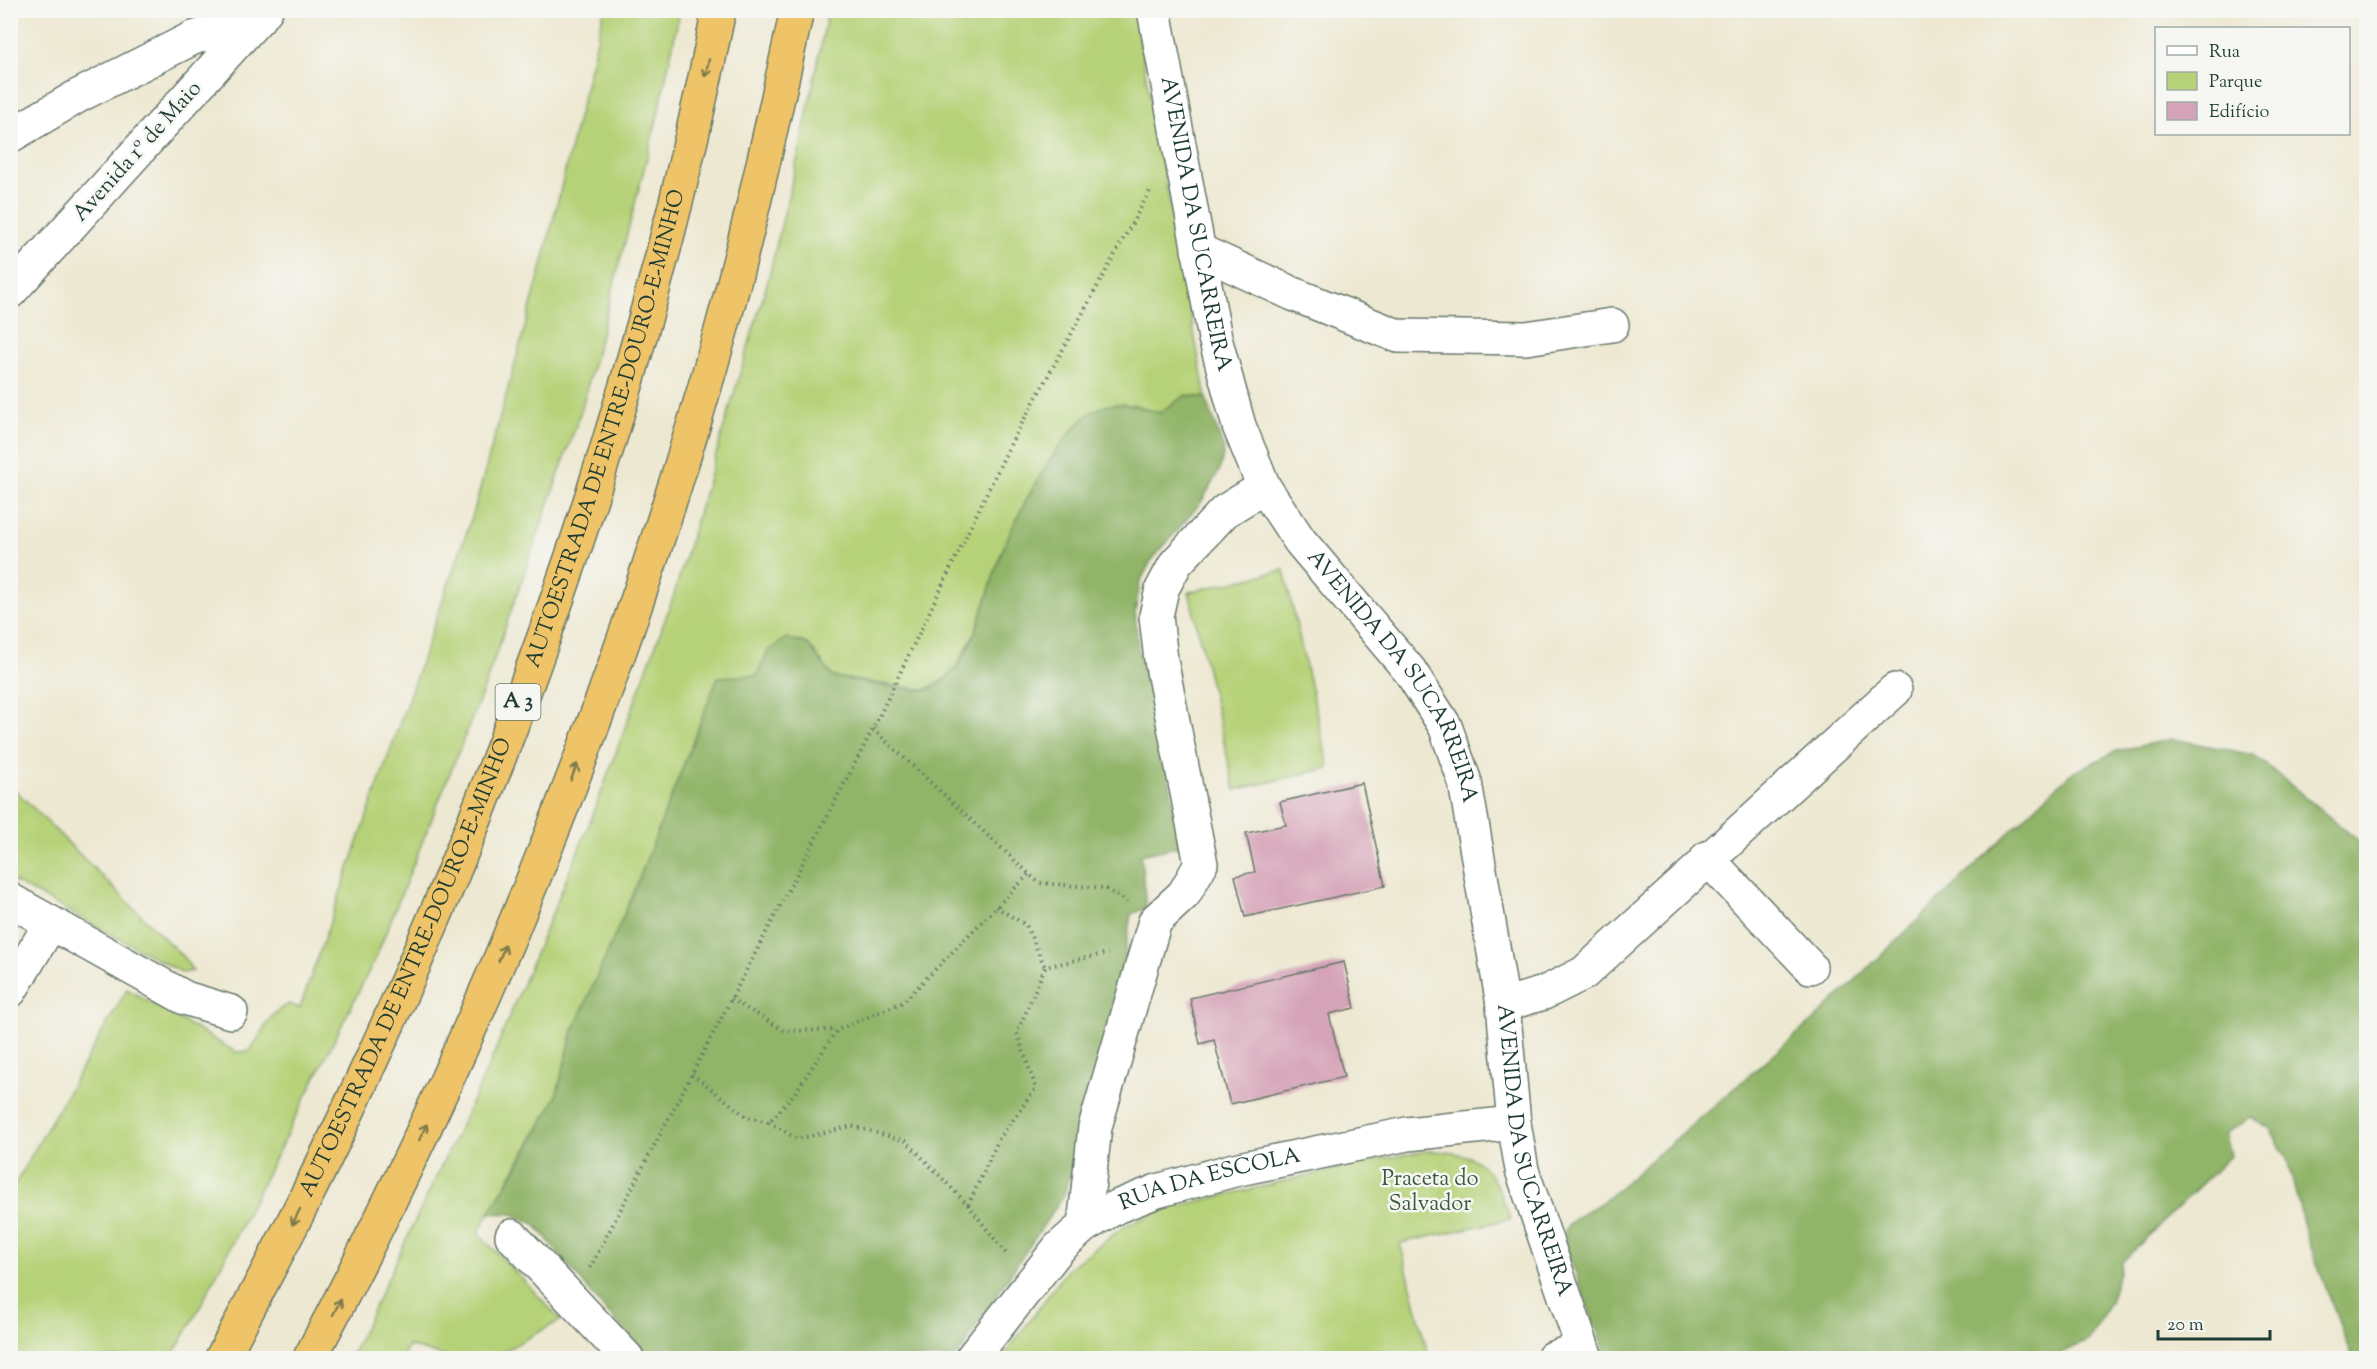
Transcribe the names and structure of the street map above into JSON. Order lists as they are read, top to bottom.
{
  "streets": {
    "highway": ["AUTOESTRADA DE ENTRE-DOURO-E-MINHO", "A 3"],
    "street": ["Avenida 1º de Maio", "AVENIDA DA SUCARREIRA", "RUA DA ESCOLA"]
  },
  "crossings": [
    ["AVENIDA DA SUCARREIRA", "RUA DA ESCOLA"]
  ],
  "parks": ["Praceta do Salvador"],
  "legend": ["Rua", "Parque", "Edifício"],
  "scale_bar": "20 m"
}
